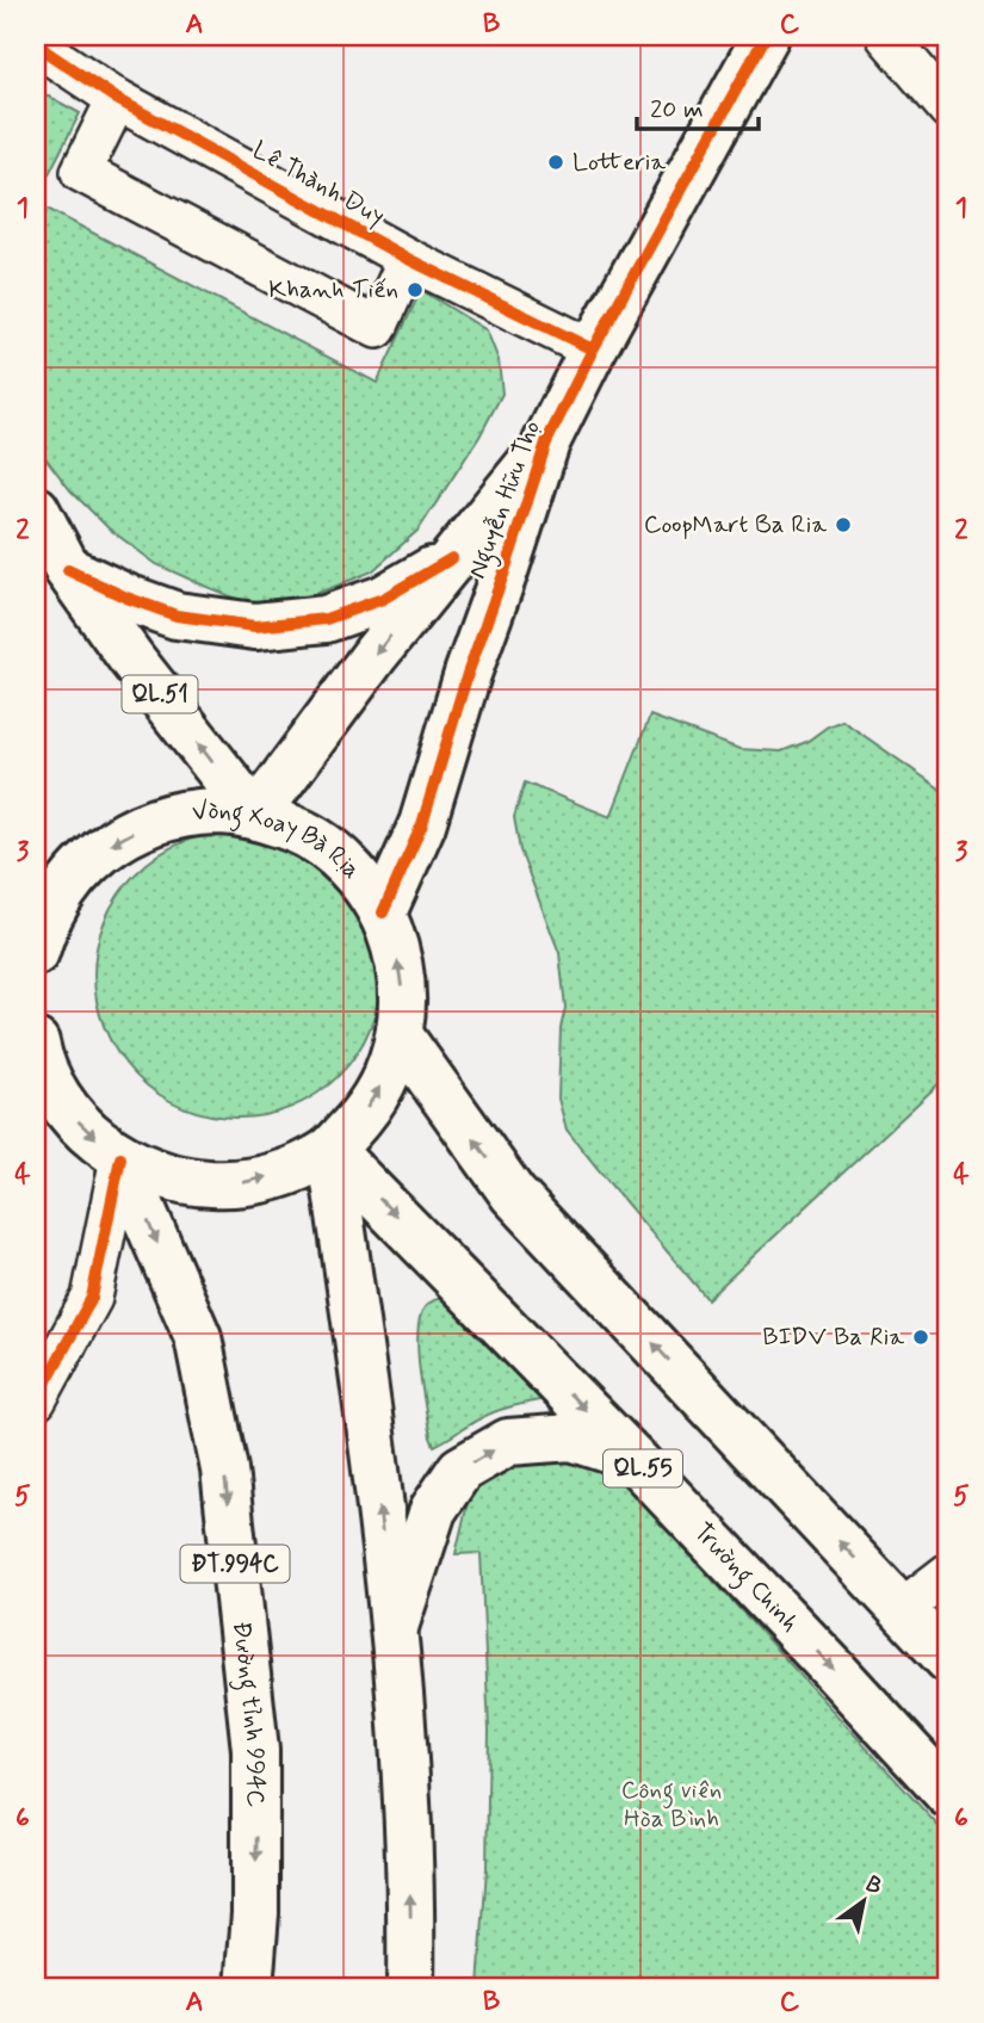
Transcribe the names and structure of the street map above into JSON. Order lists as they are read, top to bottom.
{
  "streets": {
    "main road": [
      "Nguyễn Hữu Thọ",
      "QL.51",
      "Vòng Xoay Bà Rịa",
      "QL.55",
      "ĐT.994C",
      "Trường Chinh",
      "Đường tỉnh 994C"
    ],
    "street": ["Lê Thành Duy"]
  },
  "crossings": [
    ["Lê Thành Duy", "Nguyễn Hữu Thọ"],
    ["Nguyễn Hữu Thọ", "QL.51"],
    ["Nguyễn Hữu Thọ", "Vòng Xoay Bà Rịa"],
    ["QL.51", "Vòng Xoay Bà Rịa"],
    ["Vòng Xoay Bà Rịa", "Trường Chinh"],
    ["Vòng Xoay Bà Rịa", "Đường tỉnh 994C"]
  ],
  "parks": ["Công viên Hòa Bình"],
  "places": [
    "Lotteria",
    "Khanh Tiến",
    "CoopMart Ba Ria",
    "BIDV Ba Ria"
  ],
  "scale_bar": "20 m",
  "north": "top right",
  "grid": {
    "columns": ["A", "B", "C"],
    "rows": [
      "1",
      "2",
      "3",
      "4",
      "5",
      "6"
    ]
  }
}
